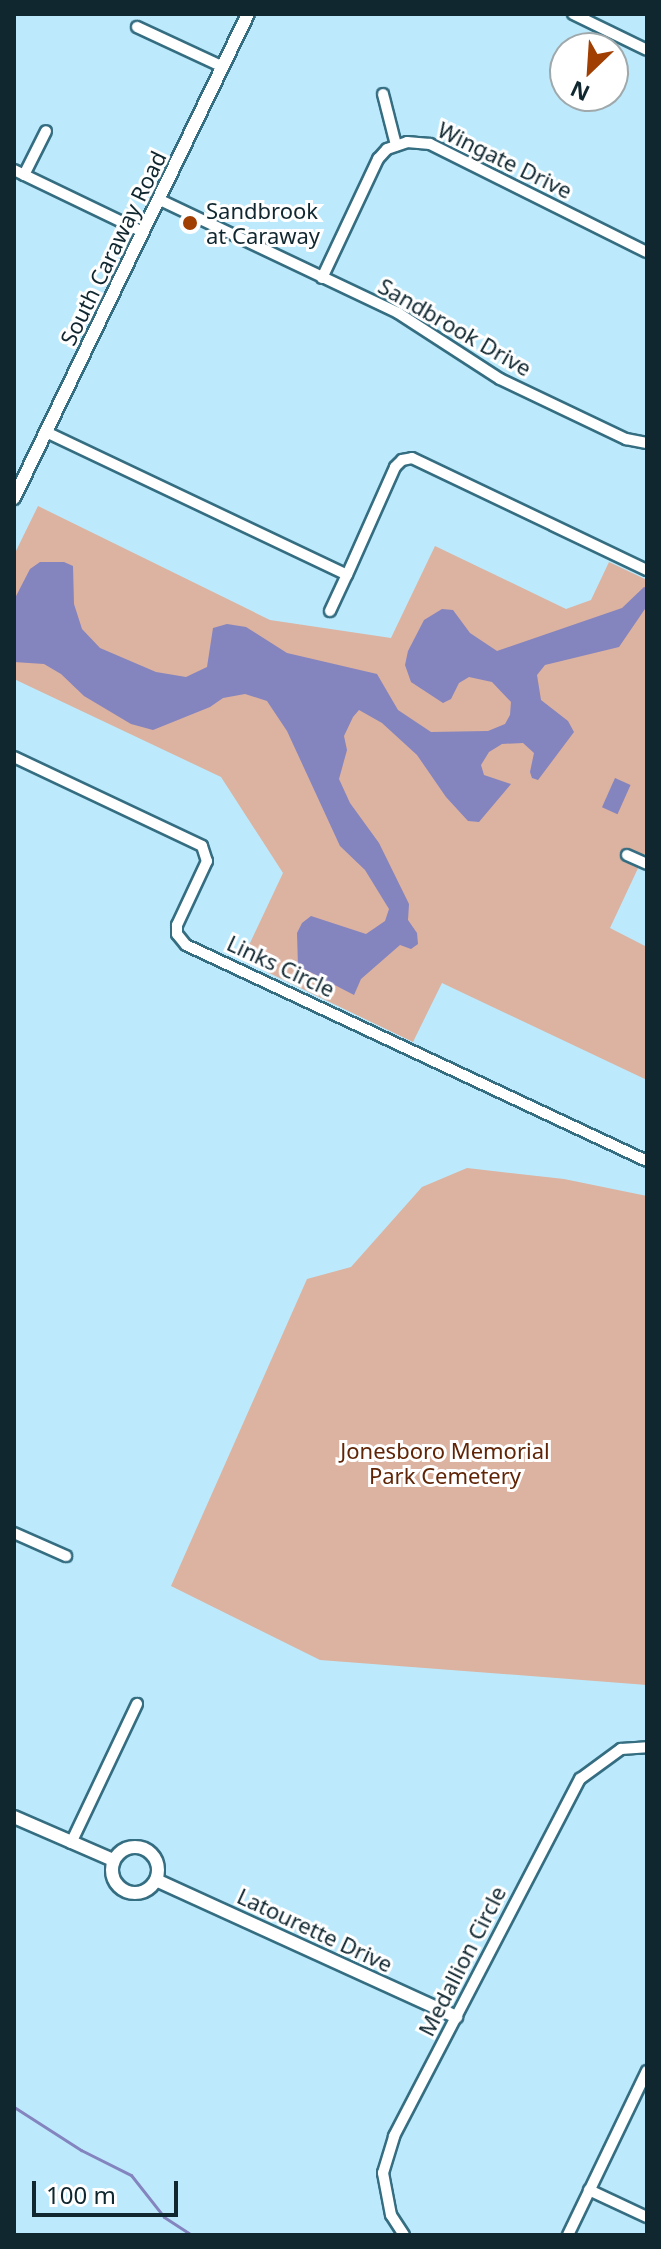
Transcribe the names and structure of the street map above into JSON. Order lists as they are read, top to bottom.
{
  "streets": {
    "street": [
      "Wingate Drive",
      "South Caraway Road",
      "Sandbrook Drive",
      "Links Circle",
      "Latourette Drive",
      "Medallion Circle"
    ]
  },
  "crossings": [
    ["South Caraway Road", "Sandbrook Drive"],
    ["Latourette Drive", "Medallion Circle"]
  ],
  "parks": ["Jonesboro Memorial Park Cemetery"],
  "places": ["Sandbrook at Caraway"],
  "scale_bar": "100 m",
  "north": "bottom left"
}
